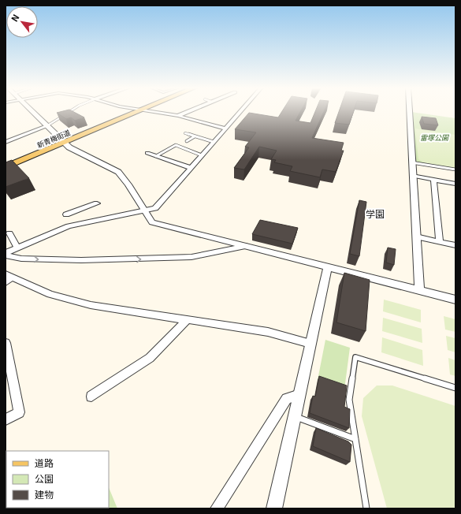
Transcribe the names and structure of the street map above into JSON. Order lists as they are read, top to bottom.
{
  "streets": {
    "main road": ["新青梅街道"]
  },
  "districts": ["学園"],
  "parks": ["雷塚公園"],
  "legend": ["道路", "公園", "建物"],
  "north": "top left"
}
